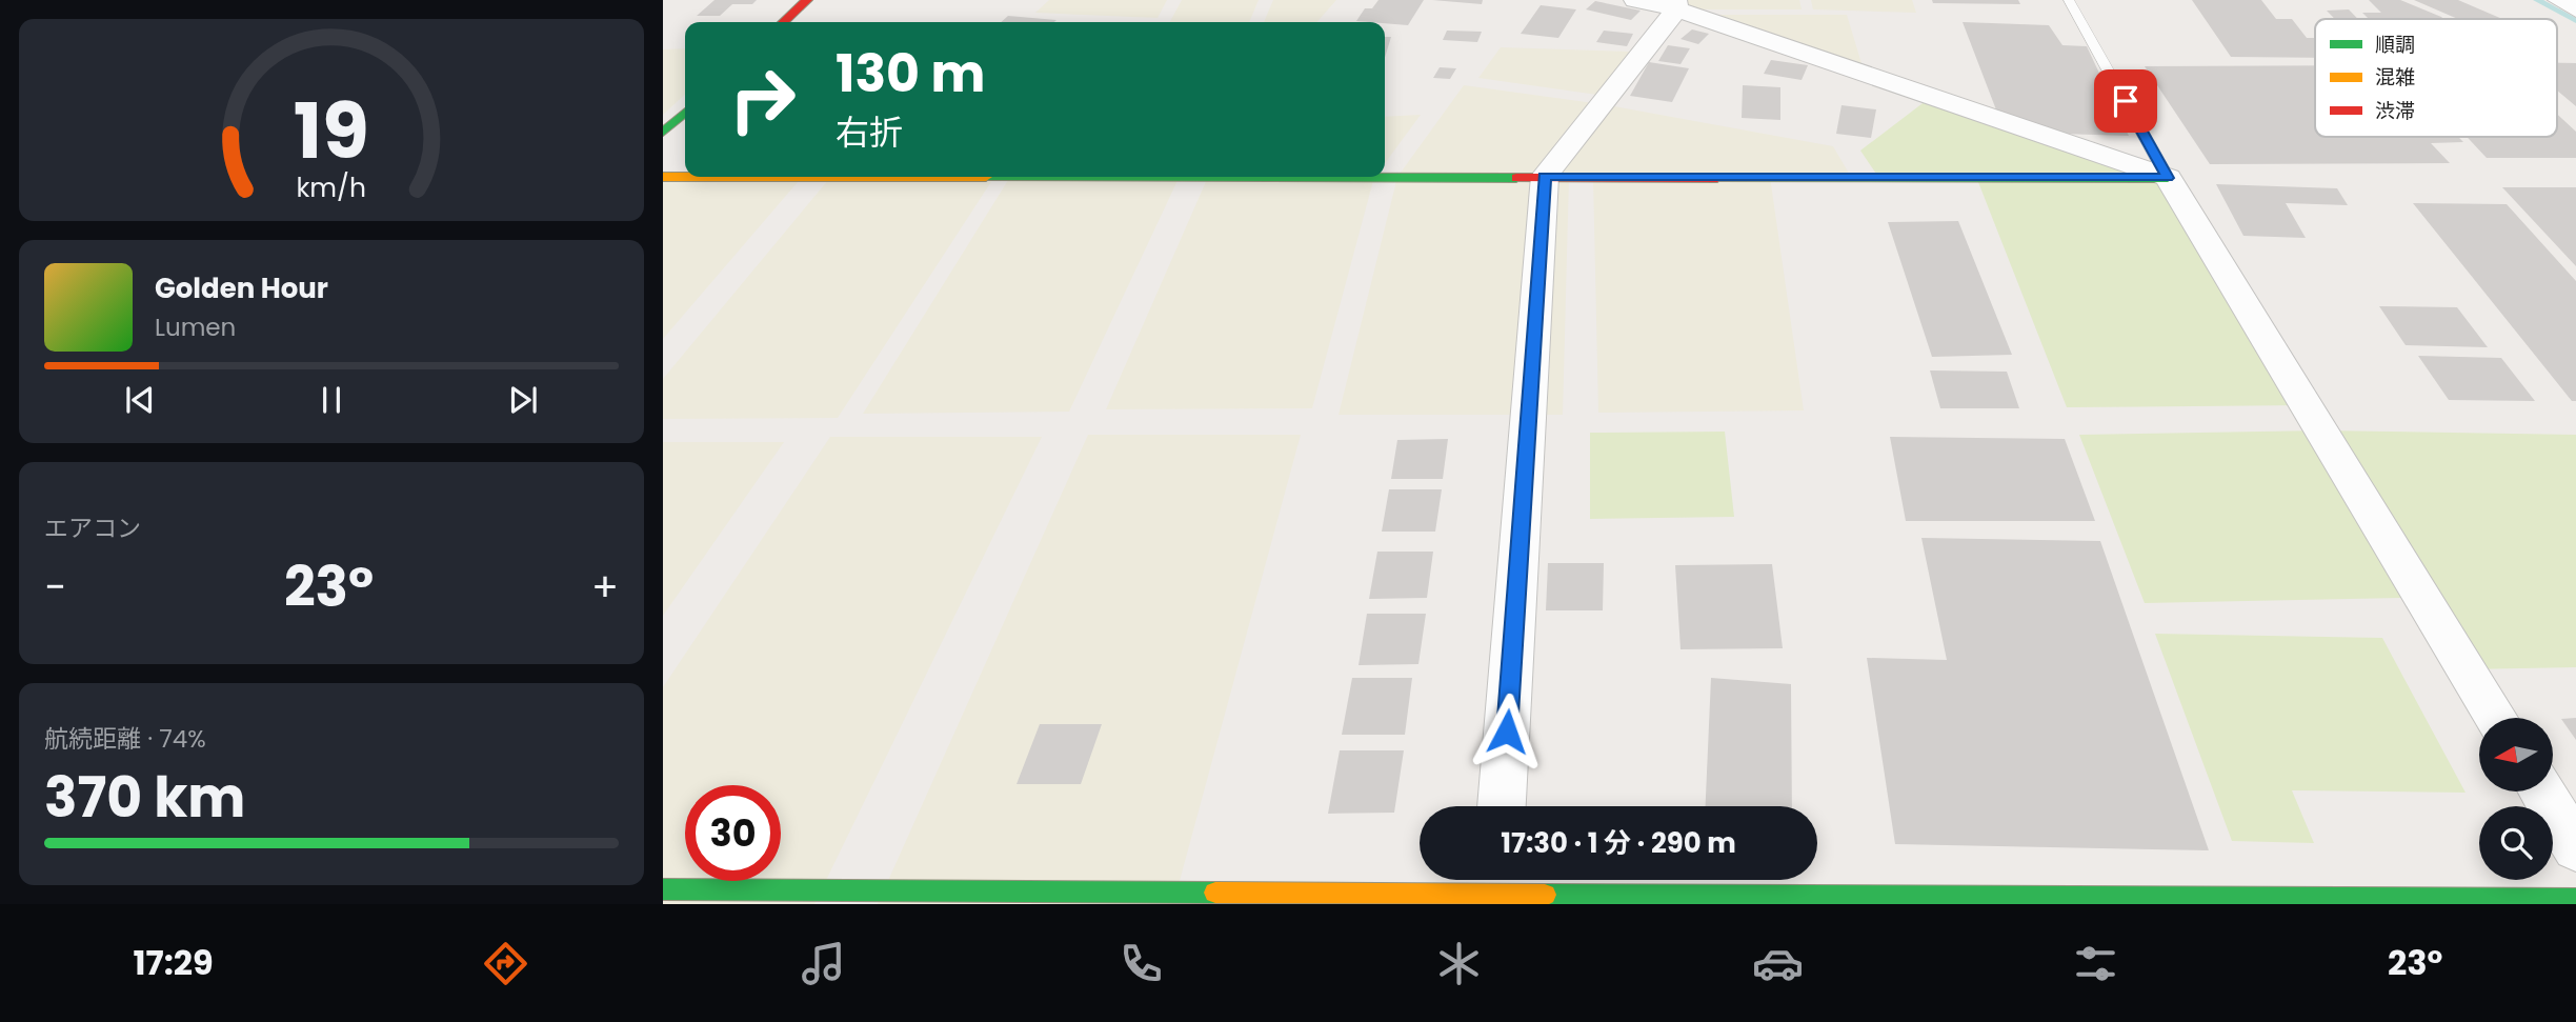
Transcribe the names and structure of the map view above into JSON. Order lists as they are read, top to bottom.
{
  "legend": ["順調", "混雑", "渋滞"],
  "north": "left",
  "page": {
    "turn": ["130 m", "右折"],
    "song": ["Golden Hour", "Lumen"],
    "tile": [
      "エアコン",
      ["航続距離 · 74%", "370 km"]
    ],
    "heat": ["−", "23°", "+"],
    "limit": "30",
    "trip": "17:30 · 1 分 · 290 m",
    "tabs": ["17:29", "23°"],
    "gauge": ["19", "km/h"]
  }
}
